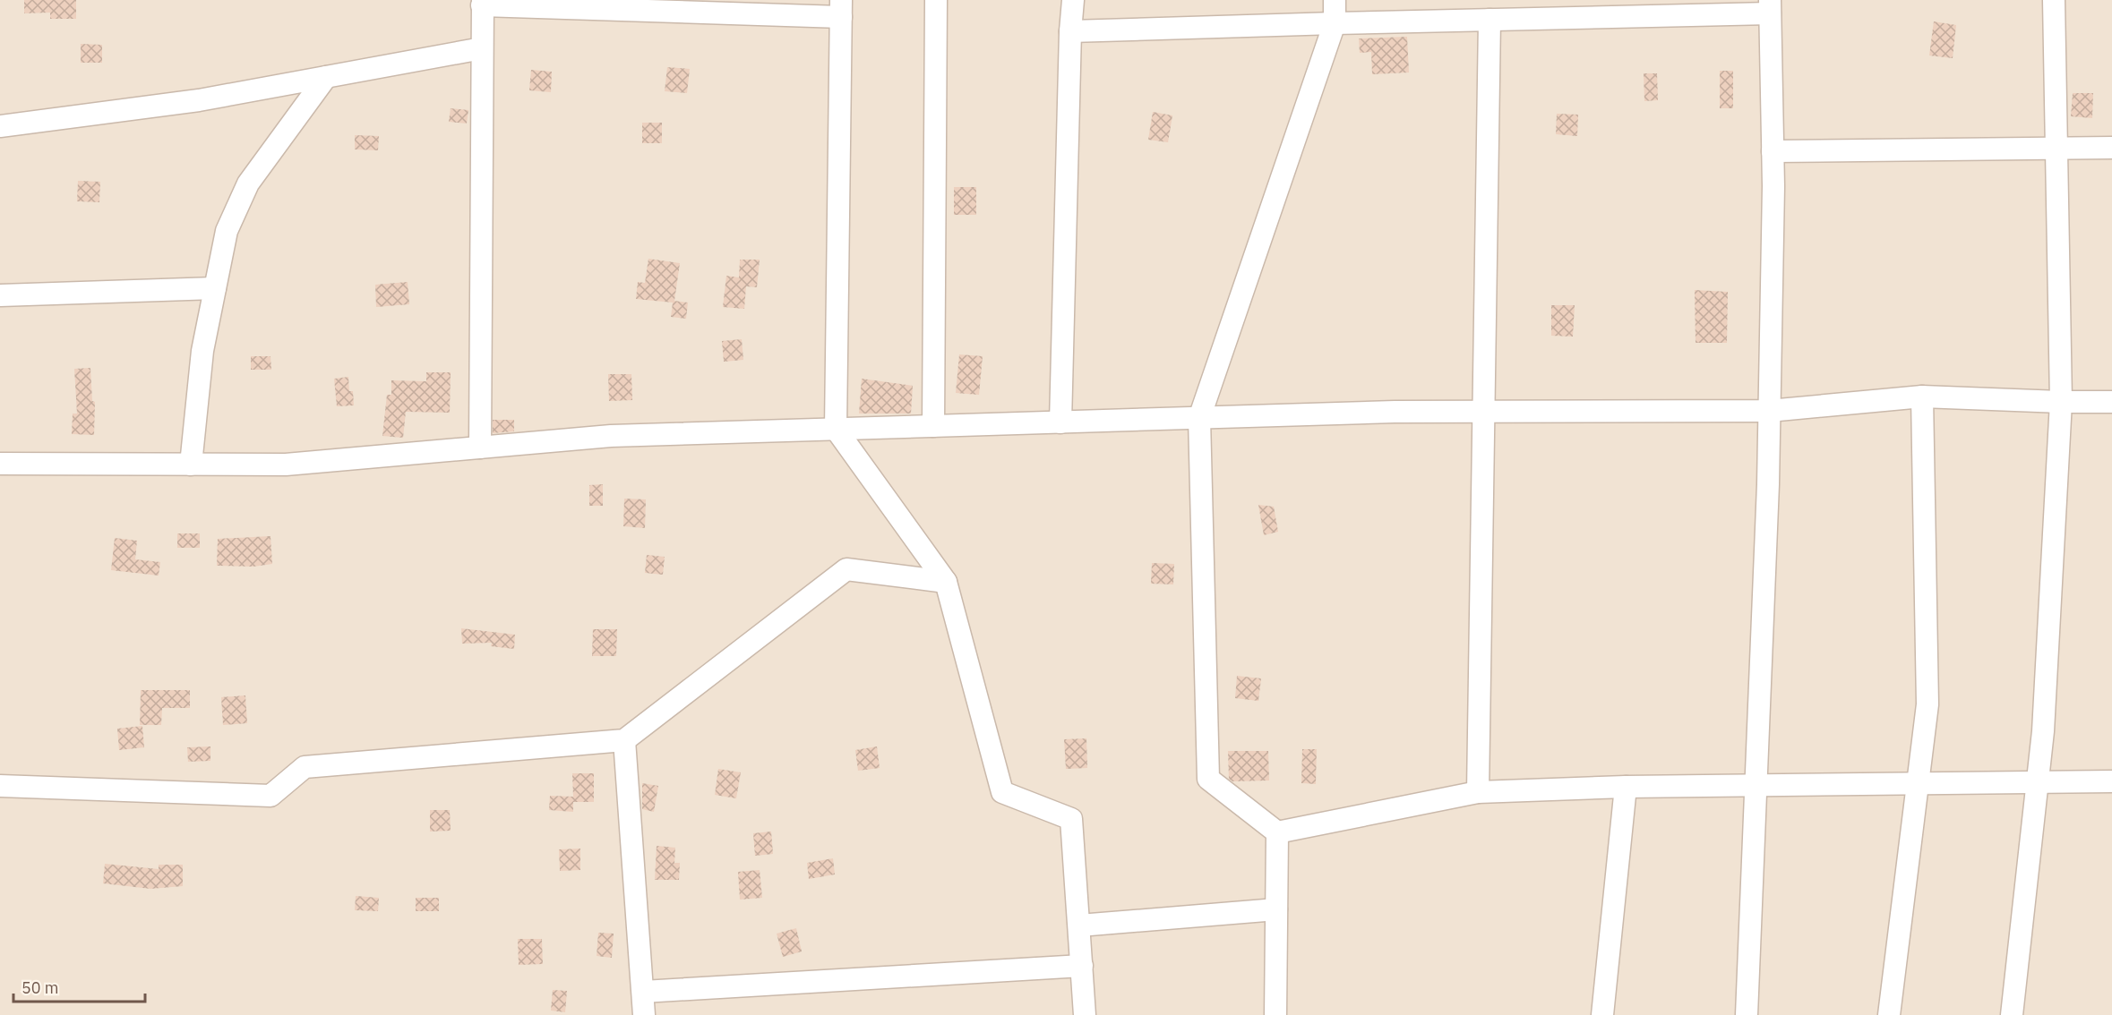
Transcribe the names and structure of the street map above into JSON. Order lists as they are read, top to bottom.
{
  "scale_bar": "50 m"
}
